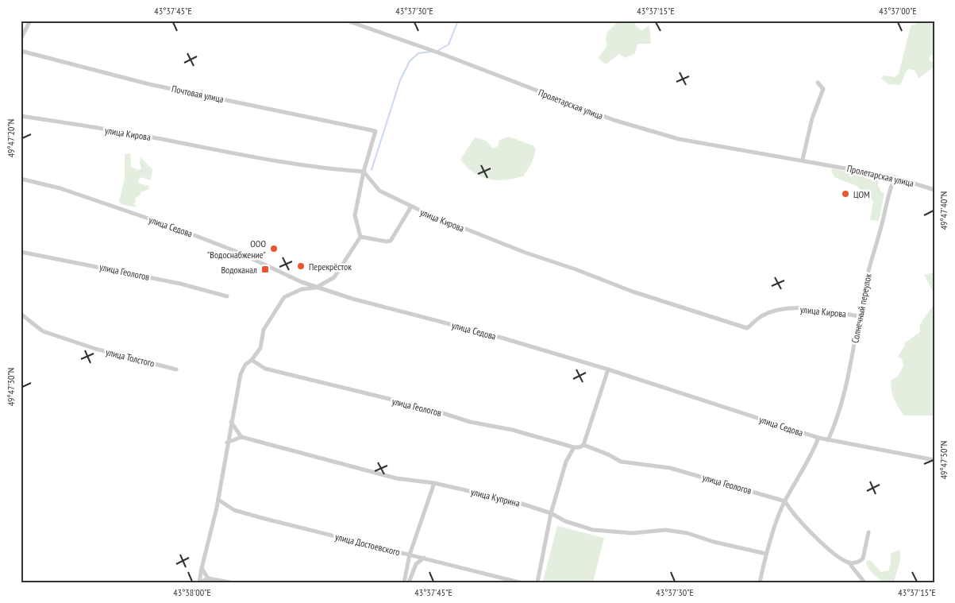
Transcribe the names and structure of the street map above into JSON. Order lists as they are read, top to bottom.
{
  "streets": {
    "street": [
      "Почтовая улица",
      "Пролетарская улица",
      "улица Кирова",
      "улица Седова",
      "улица Геологов",
      "Солнечный переулок",
      "улица Толстого",
      "улица Куприна",
      "улица Достоевского"
    ]
  },
  "crossings": [
    ["Почтовая улица", "улица Кирова"],
    ["Пролетарская улица", "Солнечный переулок"],
    ["улица Кирова", "Солнечный переулок"],
    ["улица Седова", "Солнечный переулок"]
  ],
  "places": {
    "other": ["ЦОМ", "ООО \"Водоснабжение\"", "Перекрёсток"],
    "transit": ["Водоканал"]
  },
  "coordinates": [
    "43°37'45\"E",
    "43°37'30\"E",
    "43°37'15\"E",
    "43°37'00\"E",
    "49°47'20\"N",
    "49°47'40\"N",
    "49°47'30\"N",
    "49°47'50\"N",
    "43°38'00\"E"
  ]
}
